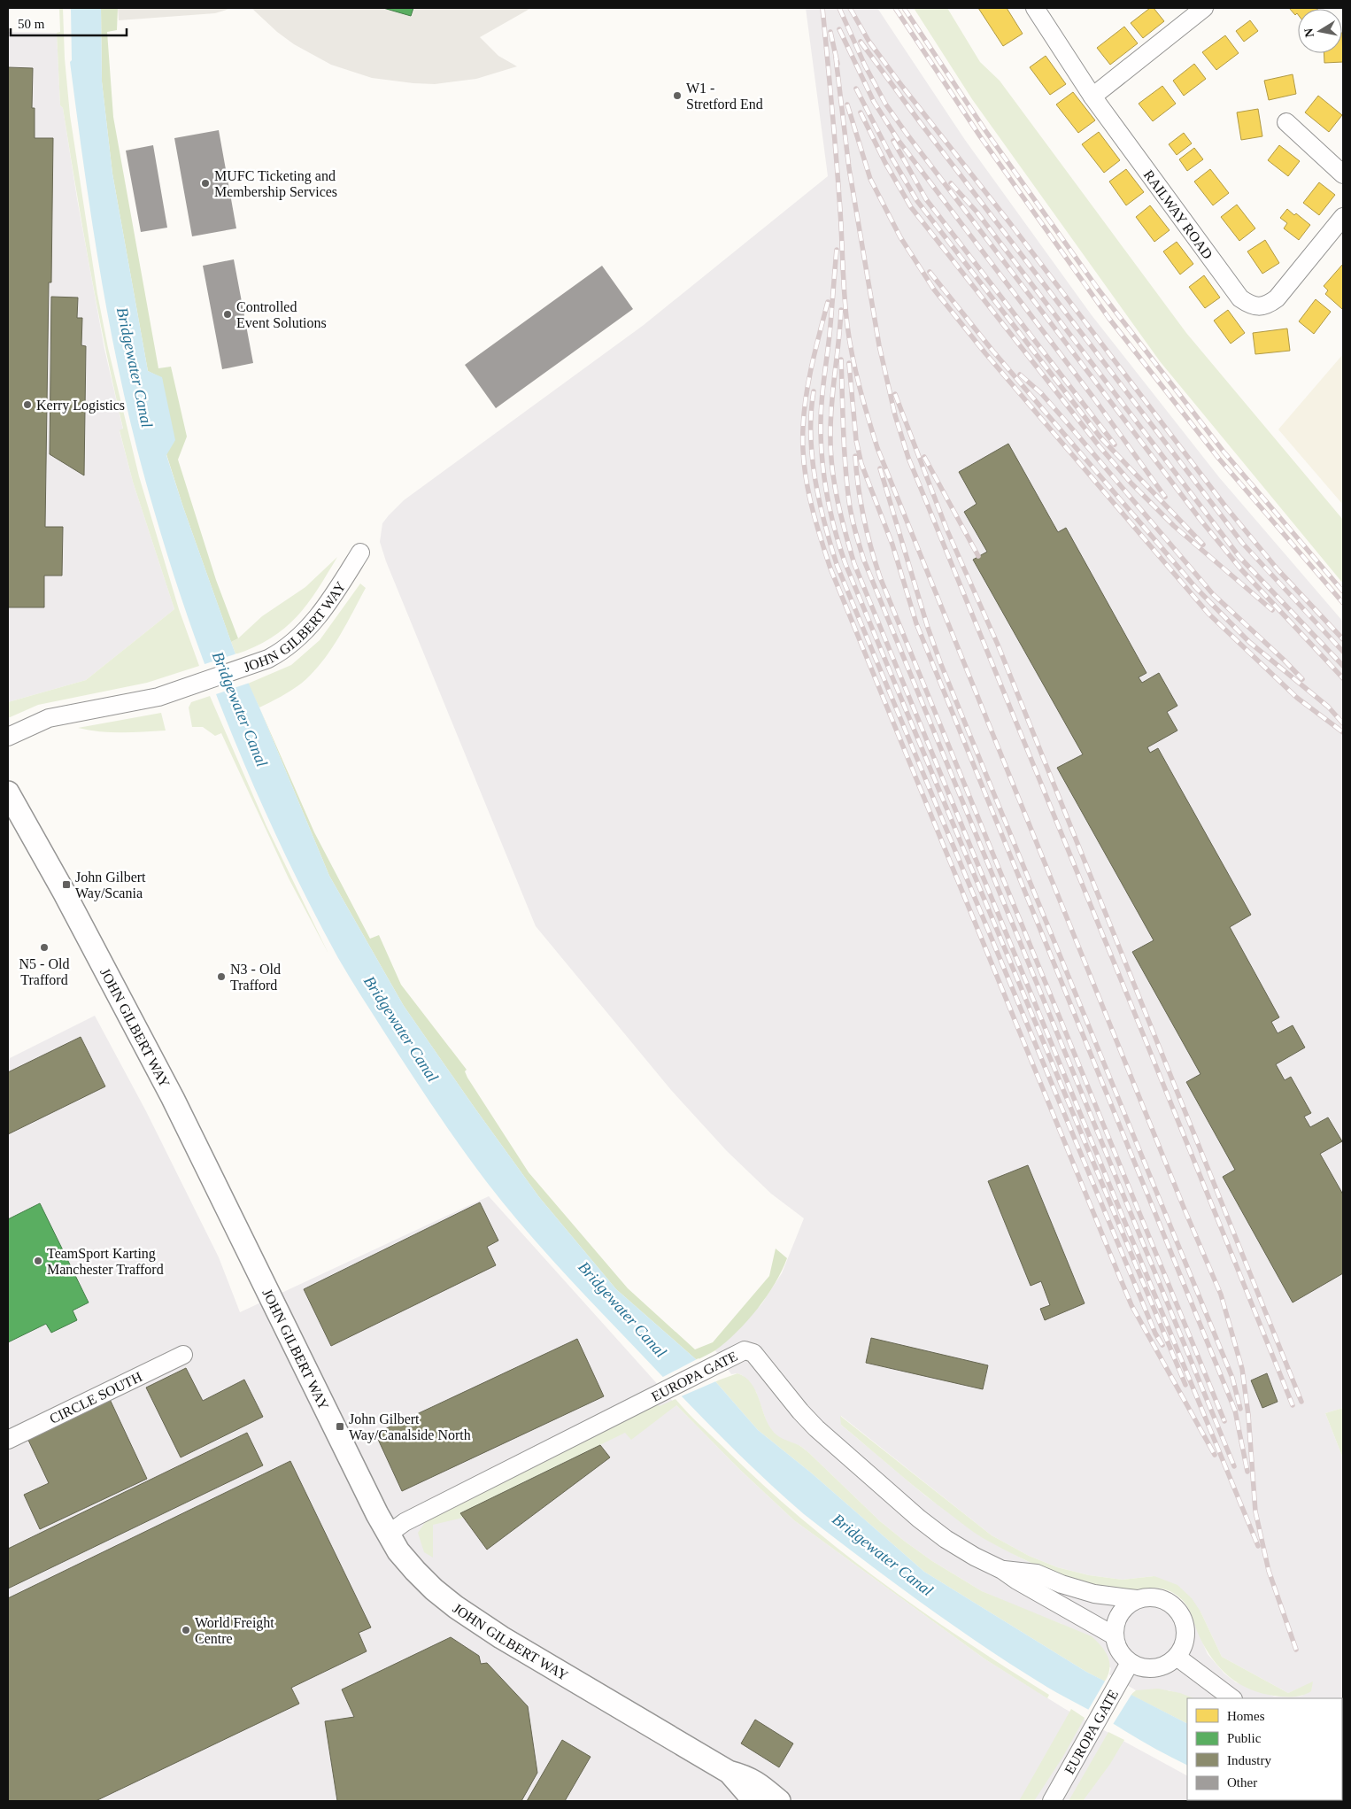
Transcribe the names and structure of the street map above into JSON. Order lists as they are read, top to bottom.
{
  "streets": {
    "street": [
      "RAILWAY ROAD",
      "JOHN GILBERT WAY",
      "EUROPA GATE",
      "CIRCLE SOUTH"
    ]
  },
  "crossings": [
    ["JOHN GILBERT WAY", "EUROPA GATE"]
  ],
  "water": ["Bridgewater Canal"],
  "places": {
    "other": [
      "W1 - Stretford End",
      "MUFC Ticketing and Membership Services",
      "Controlled Event Solutions",
      "Kerry Logistics",
      "N5 - Old Trafford",
      "N3 - Old Trafford",
      "TeamSport Karting Manchester Trafford",
      "World Freight Centre"
    ],
    "transit": ["John Gilbert Way/Scania", "John Gilbert Way/Canalside North"]
  },
  "legend": [
    "Homes",
    "Public",
    "Industry",
    "Other"
  ],
  "scale_bar": "50 m",
  "north": "left"
}
